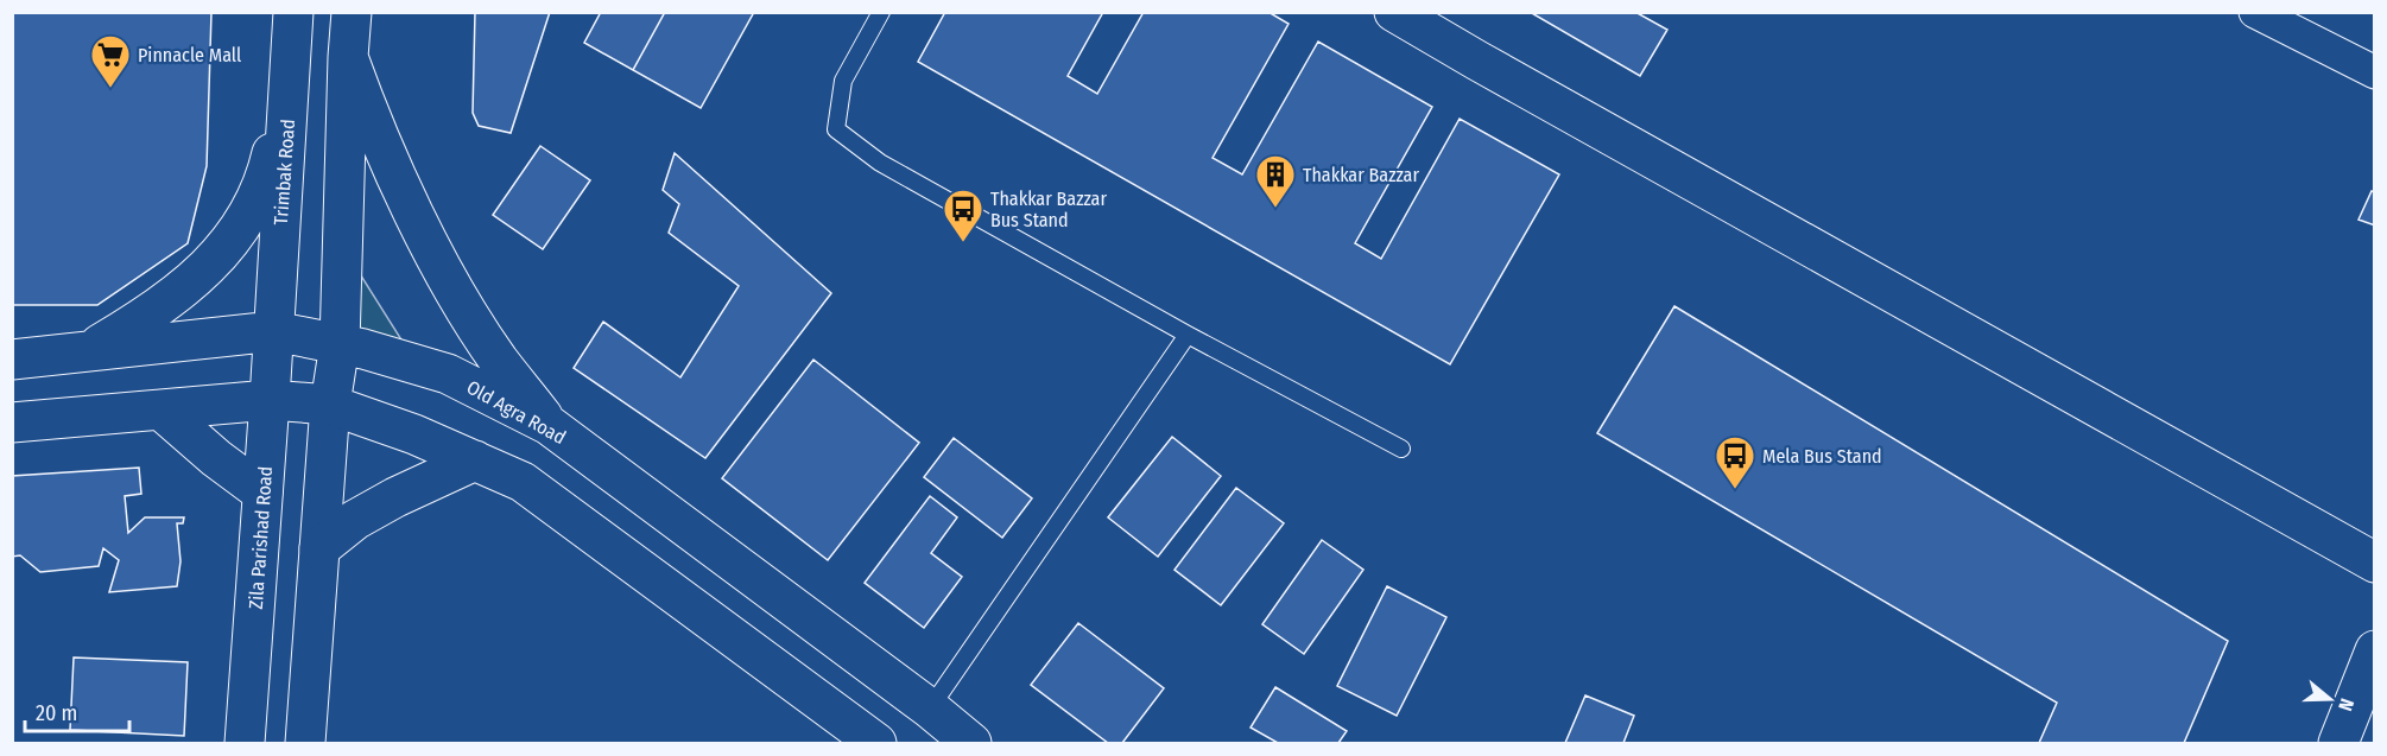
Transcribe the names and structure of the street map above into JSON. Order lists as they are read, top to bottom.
{
  "streets": {
    "main road": ["Trimbak Road", "Old Agra Road", "Zila Parishad Road"]
  },
  "crossings": [
    ["Trimbak Road", "Old Agra Road"],
    ["Trimbak Road", "Zila Parishad Road"],
    ["Old Agra Road", "Zila Parishad Road"]
  ],
  "places": {
    "supermarket": ["Pinnacle Mall"],
    "building": ["Thakkar Bazzar"],
    "bus stop": ["Thakkar Bazzar Bus Stand", "Mela Bus Stand"]
  },
  "scale_bar": "20 m",
  "north": "right"
}
